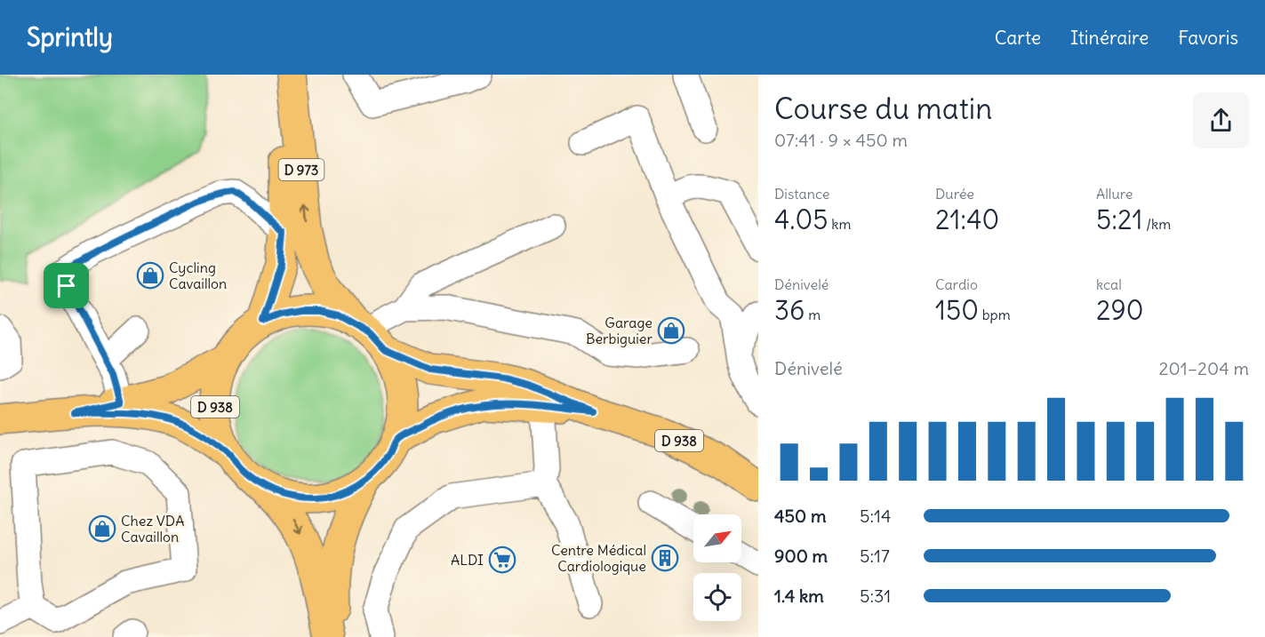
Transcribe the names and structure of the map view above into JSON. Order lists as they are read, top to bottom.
{
  "streets": {
    "main road": ["D 973", "D 938"]
  },
  "crossings": [
    ["D 973", "D 938"]
  ],
  "places": {
    "shop": ["Cycling Cavaillon", "Garage Berbiguier", "Chez VDA Cavaillon"],
    "building": ["Centre Médical Cardiologique"],
    "supermarket": ["ALDI"]
  },
  "north": "top right",
  "page": {
    "header": "Sprintly",
    "nav": ["Carte", "Itinéraire", "Favoris"],
    "heading": ["Course du matin", "07:41 · 9 × 450 m"],
    "stats": [
      ["Distance", "4.05 km"],
      ["Durée", "21:40"],
      ["Allure", "5:21 /km"],
      ["Dénivelé", "36 m"],
      ["Cardio", "150 bpm"],
      ["kcal", "290"]
    ],
    "chart": ["Dénivelé", "201–204 m"],
    "list": [
      {
        "name": "450 m",
        "note": "5:14"
      },
      {
        "name": "900 m",
        "note": "5:17"
      },
      {
        "name": "1.4 km",
        "note": "5:31"
      }
    ]
  }
}
